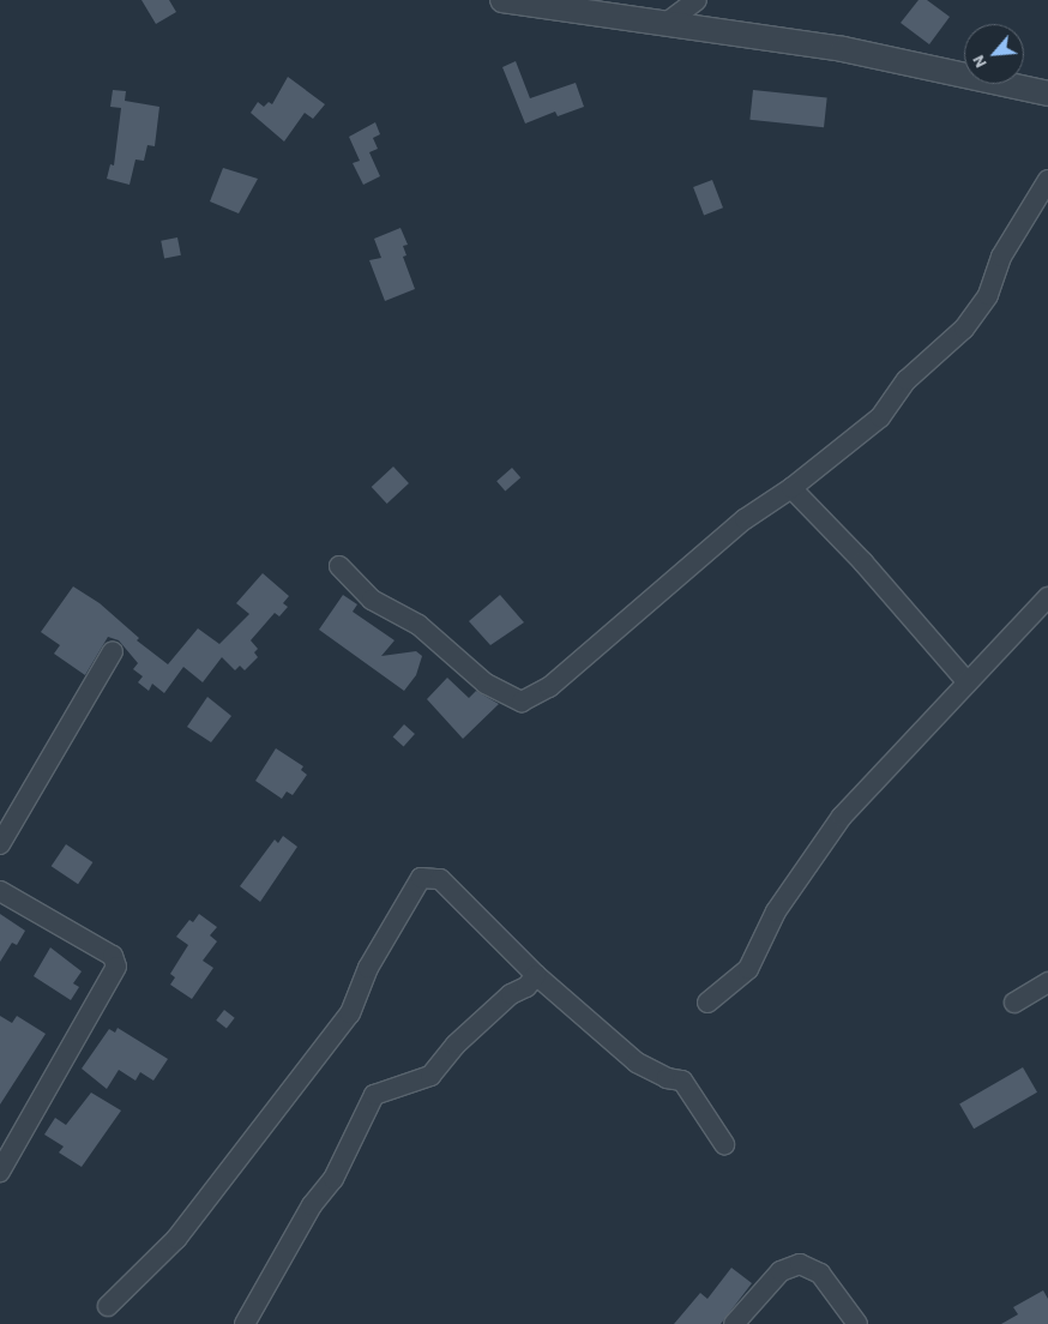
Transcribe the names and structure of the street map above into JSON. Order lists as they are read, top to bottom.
{
  "north": "bottom left"
}
